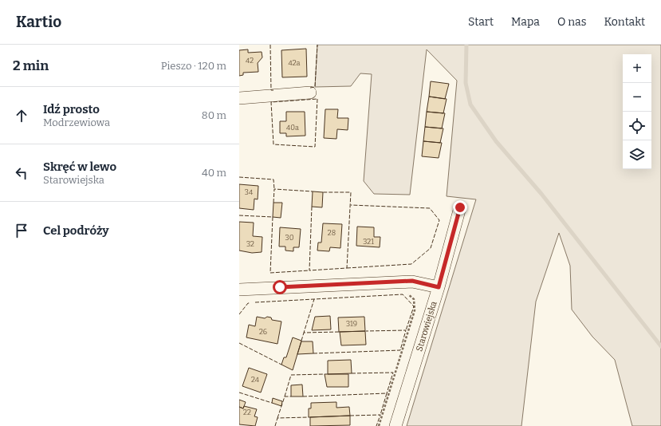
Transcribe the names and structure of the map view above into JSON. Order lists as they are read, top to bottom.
{
  "streets": {
    "street": ["Starowiejska"]
  },
  "house_numbers": [
    "42",
    "42a",
    "40a",
    "34",
    "28",
    "30",
    "321",
    "32",
    "319",
    "26",
    "24",
    "22"
  ],
  "page": {
    "header": "Kartio",
    "nav": [
      "Start",
      "Mapa",
      "O nas",
      "Kontakt"
    ],
    "heading": ["2 min", "Pieszo · 120 m"],
    "map_buttons": ["+", "−"],
    "list": [
      ["Idź prosto", "Modrzewiowa", "80 m"],
      ["Skręć w lewo", "Starowiejska", "40 m"],
      "Cel podróży"
    ]
  }
}
